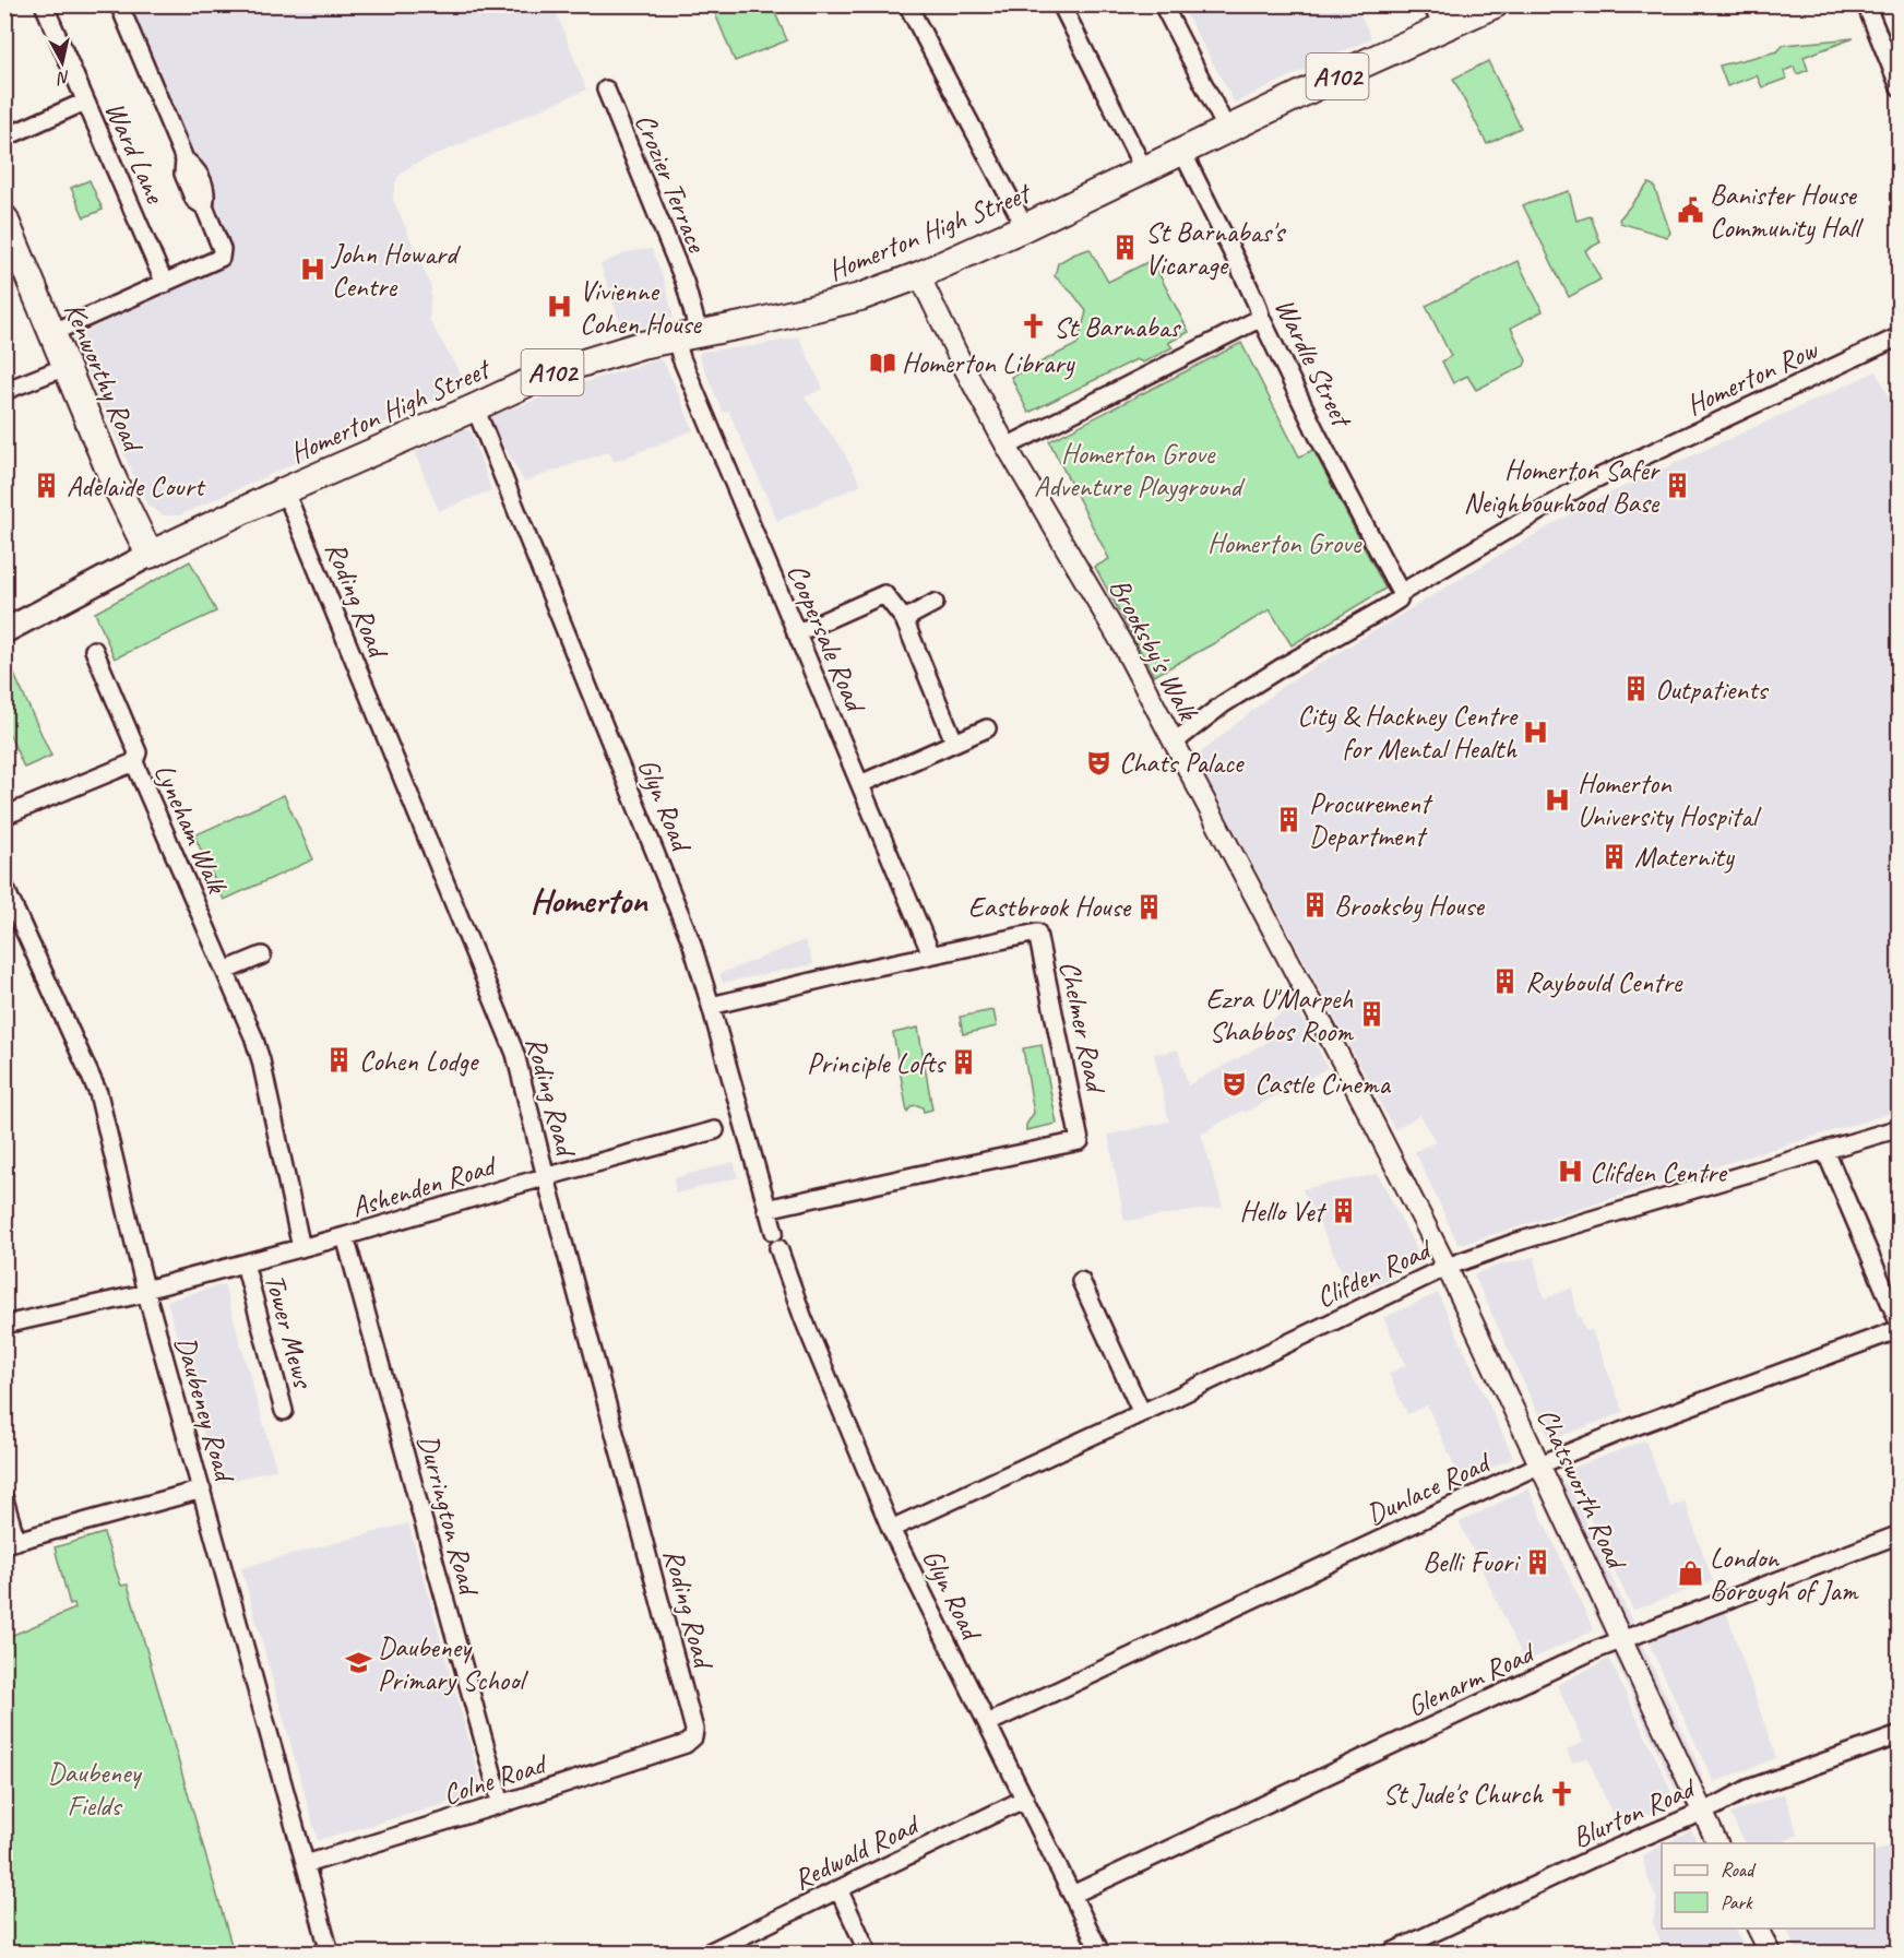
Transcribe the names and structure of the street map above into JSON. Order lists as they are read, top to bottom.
{
  "streets": {
    "highway": ["A102", "Homerton High Street", "Kenworthy Road"],
    "street": [
      "Ward Lane",
      "Crozier Terrace",
      "Wardle Street",
      "Homerton Row",
      "Roding Road",
      "Coopersale Road",
      "Brooksby's Walk",
      "Glyn Road",
      "Lyneham Walk",
      "Chelmer Road",
      "Ashenden Road",
      "Clifden Road",
      "Tower Mews",
      "Daubeney Road",
      "Chatsworth Road",
      "Dunlace Road",
      "Durrington Road",
      "Glenarm Road",
      "Colne Road",
      "Blurton Road",
      "Redwald Road"
    ]
  },
  "crossings": [
    ["Crozier Terrace", "Homerton High Street"],
    ["Crozier Terrace", "Coopersale Road"],
    ["Homerton High Street", "Wardle Street"],
    ["Homerton High Street", "Kenworthy Road"],
    ["Homerton High Street", "Roding Road"],
    ["Homerton High Street", "Coopersale Road"],
    ["Homerton High Street", "Brooksby's Walk"],
    ["Homerton High Street", "Glyn Road"],
    ["Wardle Street", "Homerton Row"],
    ["Roding Road", "Ashenden Road"],
    ["Roding Road", "Colne Road"],
    ["Coopersale Road", "Chelmer Road"],
    ["Brooksby's Walk", "Chatsworth Road"],
    ["Glyn Road", "Chelmer Road"],
    ["Glyn Road", "Clifden Road"],
    ["Glyn Road", "Dunlace Road"],
    ["Glyn Road", "Glenarm Road"],
    ["Glyn Road", "Redwald Road"],
    ["Lyneham Walk", "Ashenden Road"],
    ["Ashenden Road", "Tower Mews"],
    ["Ashenden Road", "Daubeney Road"],
    ["Ashenden Road", "Durrington Road"],
    ["Clifden Road", "Chatsworth Road"],
    ["Daubeney Road", "Colne Road"],
    ["Chatsworth Road", "Dunlace Road"],
    ["Chatsworth Road", "Glenarm Road"],
    ["Chatsworth Road", "Blurton Road"],
    ["Durrington Road", "Colne Road"]
  ],
  "districts": ["Homerton"],
  "parks": ["Homerton Grove Adventure Playground", "Homerton Grove", "Daubeney Fields"],
  "places": {
    "public building": ["Banister House Community Hall"],
    "building": [
      "St Barnabas's Vicarage",
      "Adelaide Court",
      "Homerton Safer Neighbourhood Base",
      "Outpatients",
      "Procurement Department",
      "Maternity",
      "Brooksby House",
      "Eastbrook House",
      "Raybould Centre",
      "Ezra U'Marpeh Shabbos Room",
      "Cohen Lodge",
      "Principle Lofts",
      "Hello Vet",
      "Belli Fuori"
    ],
    "hospital": [
      "John Howard Centre",
      "Vivienne Cohen House",
      "City & Hackney Centre for Mental Health",
      "Homerton University Hospital",
      "Clifden Centre"
    ],
    "church": ["St Barnabas", "St Jude's Church"],
    "library": ["Homerton Library"],
    "theatre": ["Chats Palace", "Castle Cinema"],
    "shop": ["London Borough of Jam"],
    "school or university": ["Daubeney Primary School"]
  },
  "legend": ["Road", "Park"],
  "north": "bottom"
}
